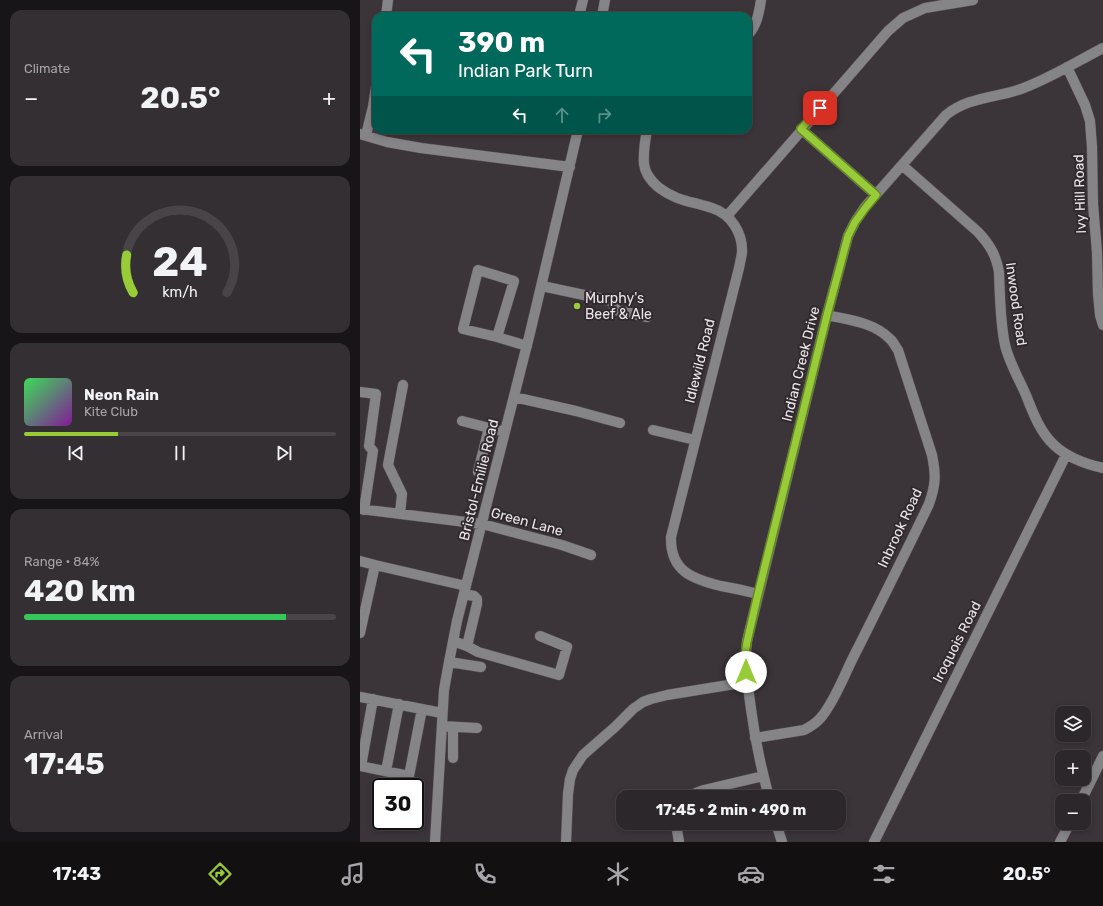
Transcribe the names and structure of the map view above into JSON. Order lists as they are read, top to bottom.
{
  "streets": {
    "street": [
      "Ivy Hill Road",
      "Inwood Road",
      "Idlewild Road",
      "Indian Creek Drive",
      "Bristol-Emilie Road",
      "Green Lane",
      "Inbrook Road",
      "Iroquois Road"
    ]
  },
  "crossings": [
    ["Ivy Hill Road", "Indian Creek Drive"],
    ["Inwood Road", "Indian Creek Drive"],
    ["Inwood Road", "Iroquois Road"],
    ["Idlewild Road", "Indian Creek Drive"],
    ["Indian Creek Drive", "Inbrook Road"],
    ["Bristol-Emilie Road", "Green Lane"]
  ],
  "places": ["Murphy's Beef & Ale"],
  "page": {
    "tile": [
      "Climate",
      ["Range · 84%", "420 km"],
      ["Arrival", "17:45"]
    ],
    "turn": ["390 m", "Indian Park Turn"],
    "heat": ["−", "20.5°", "+"],
    "song": ["Neon Rain", "Kite Club"],
    "map_buttons": ["+", "−"],
    "limit": "30",
    "trip": "17:45 · 2 min · 490 m",
    "tabs": ["17:43", "20.5°"],
    "gauge": ["24", "km/h"]
  }
}
